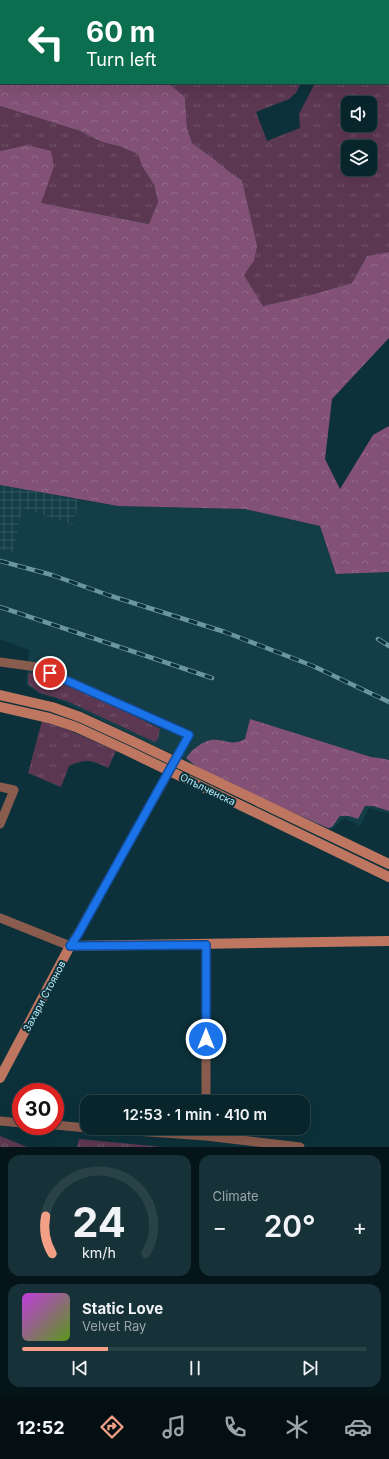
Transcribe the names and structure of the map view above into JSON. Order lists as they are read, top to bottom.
{
  "streets": {
    "street": ["Опълченска", "Захари Стоянов"]
  },
  "page": {
    "turn": ["60 m", "Turn left"],
    "limit": "30",
    "trip": "12:53 · 1 min · 410 m",
    "tile": "Climate",
    "heat": ["−", "20°", "+"],
    "song": ["Static Love", "Velvet Ray"],
    "tabs": "12:52",
    "gauge": ["24", "km/h"]
  }
}
